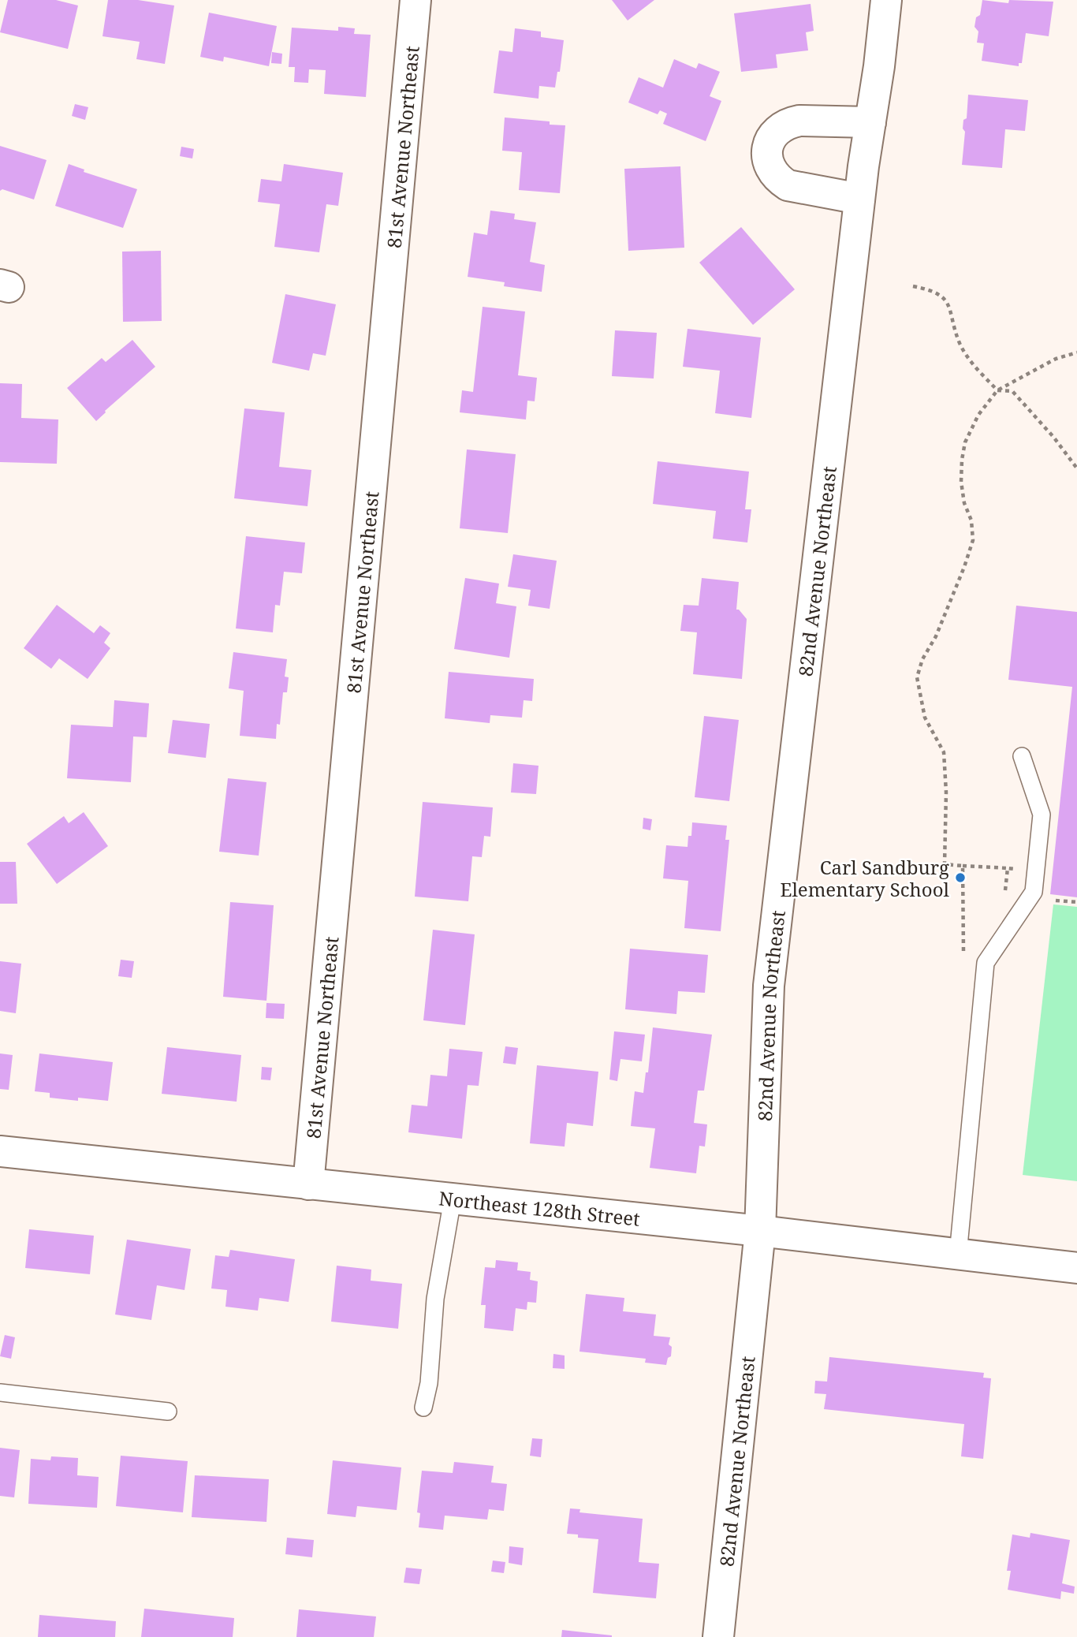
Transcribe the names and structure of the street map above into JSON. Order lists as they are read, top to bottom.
{
  "streets": {
    "street": ["81st Avenue Northeast", "82nd Avenue Northeast", "Northeast 128th Street"]
  },
  "crossings": [
    ["81st Avenue Northeast", "Northeast 128th Street"],
    ["82nd Avenue Northeast", "Northeast 128th Street"]
  ],
  "places": ["Carl Sandburg Elementary School"]
}
